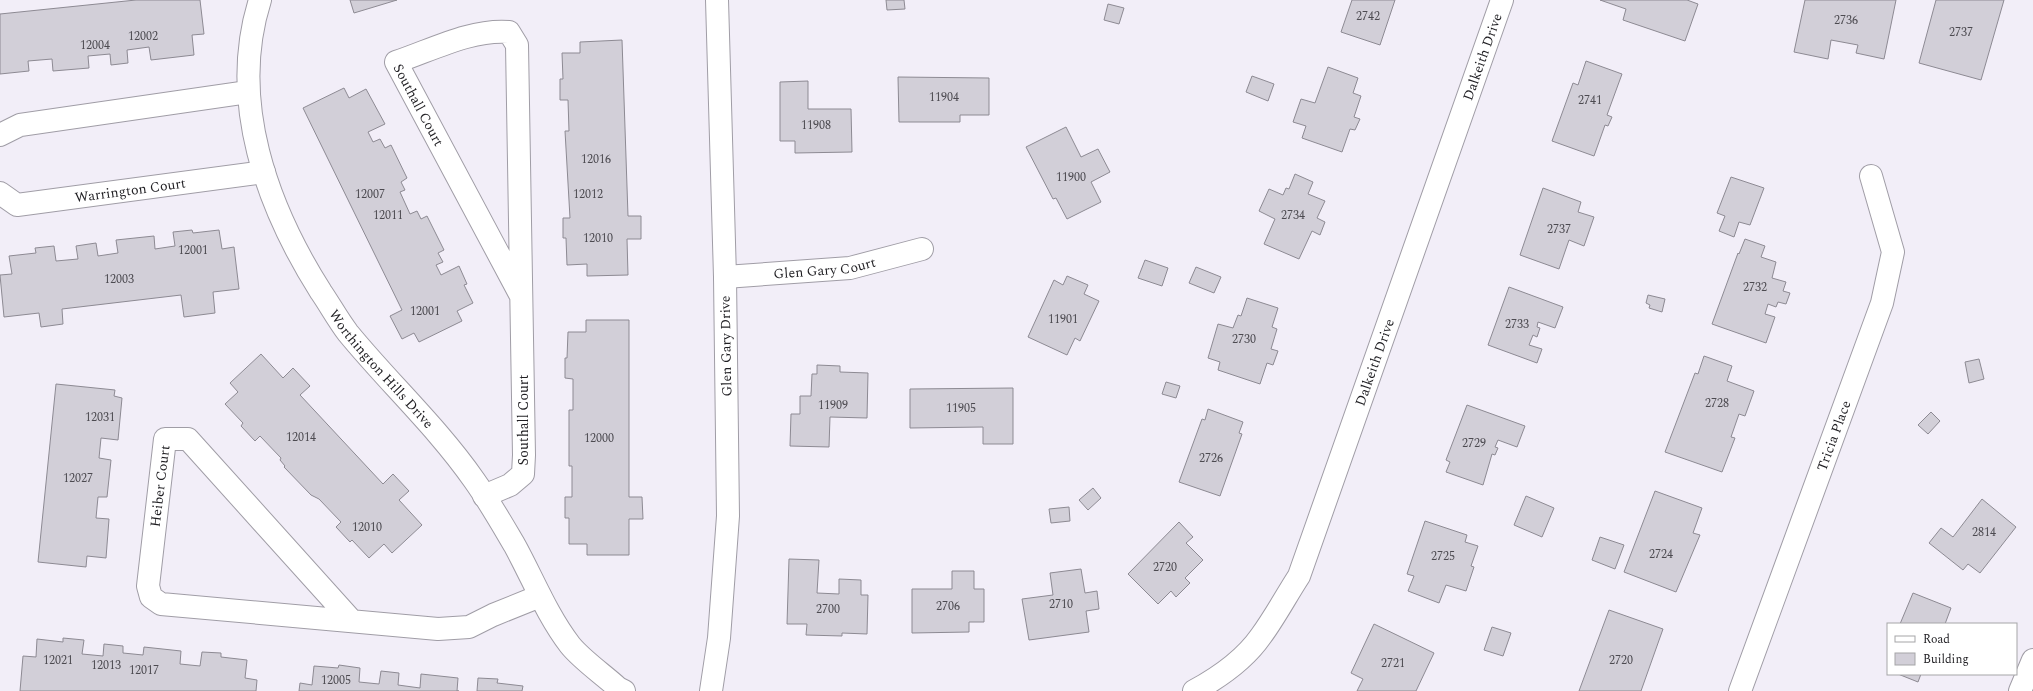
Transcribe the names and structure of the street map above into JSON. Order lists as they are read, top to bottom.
{
  "streets": {
    "street": [
      "Dalkeith Drive",
      "Southall Court",
      "Warrington Court",
      "Glen Gary Court",
      "Glen Gary Drive",
      "Worthington Hills Drive",
      "Tricia Place",
      "Heiber Court"
    ]
  },
  "crossings": [
    ["Southall Court", "Worthington Hills Drive"],
    ["Warrington Court", "Worthington Hills Drive"],
    ["Glen Gary Court", "Glen Gary Drive"],
    ["Worthington Hills Drive", "Heiber Court"]
  ],
  "house_numbers": [
    "2742",
    "2736",
    "2737",
    "12002",
    "12004",
    "11904",
    "2741",
    "11908",
    "12016",
    "11900",
    "12007",
    "12012",
    "12011",
    "2734",
    "2737",
    "12010",
    "12001",
    "12003",
    "2732",
    "12001",
    "11901",
    "2733",
    "2730",
    "2728",
    "11909",
    "11905",
    "12031",
    "12014",
    "12000",
    "2729",
    "2726",
    "12027",
    "12010",
    "2814",
    "2724",
    "2725",
    "2720",
    "2710",
    "2706",
    "2700",
    "12021",
    "2720",
    "2721",
    "12013",
    "12017",
    "12005"
  ],
  "legend": ["Road", "Building"]
}
